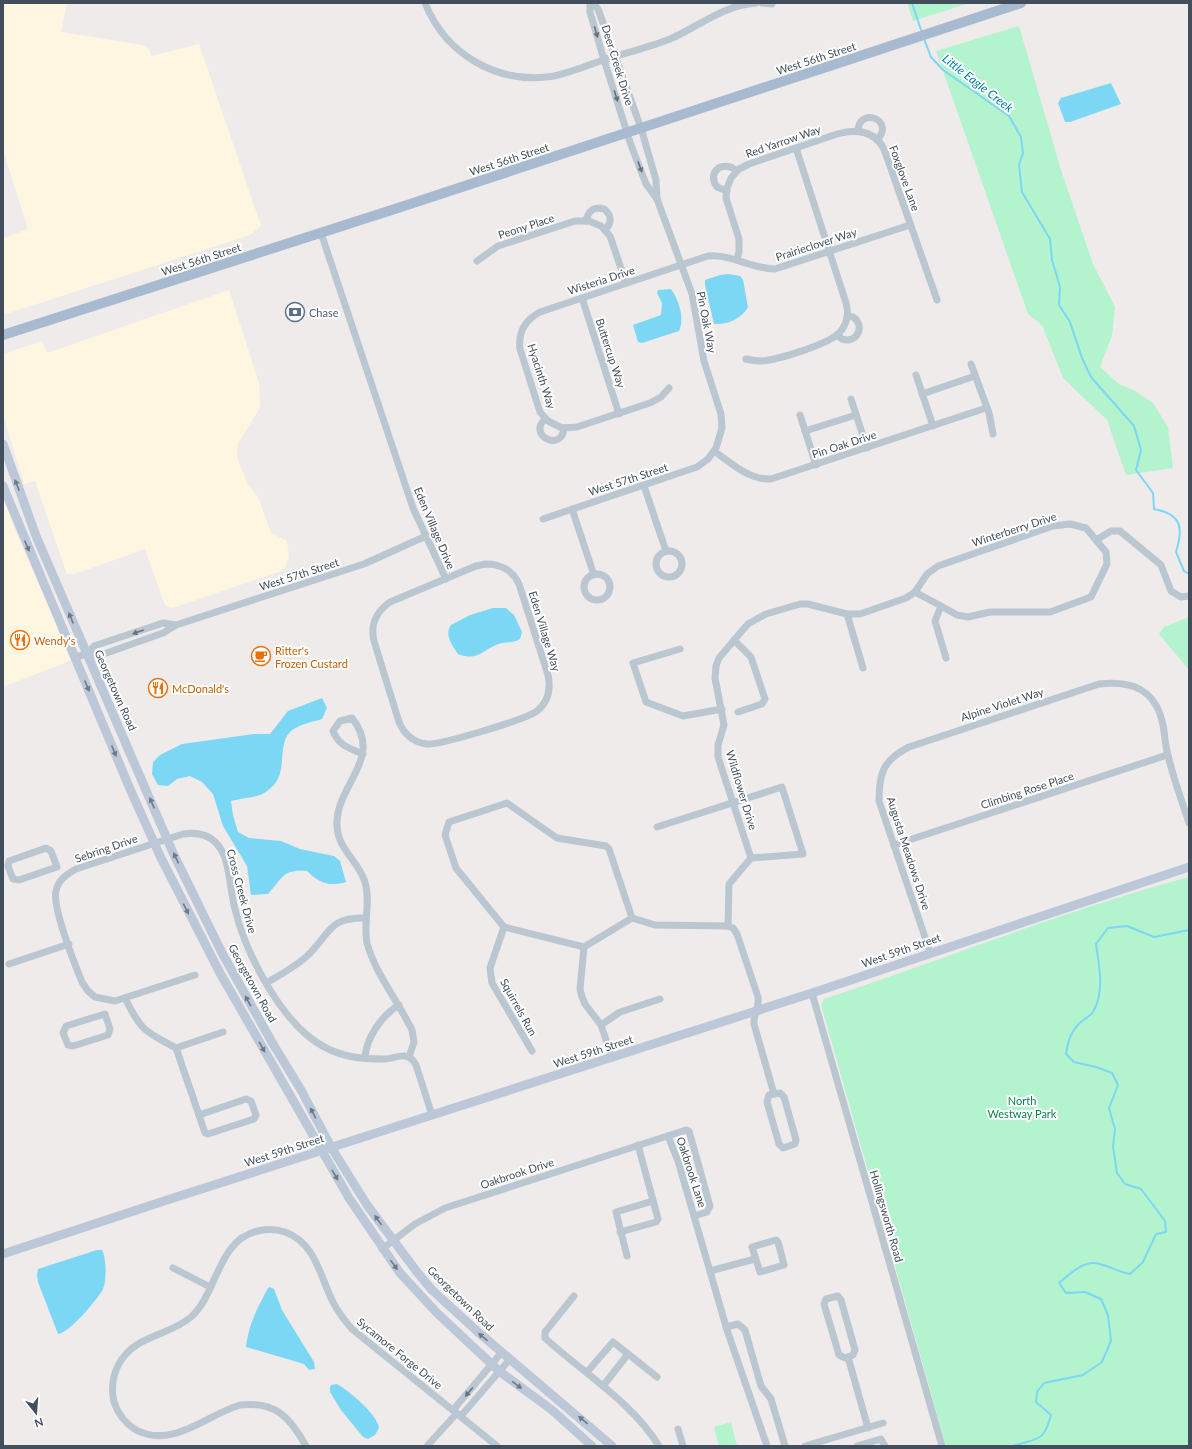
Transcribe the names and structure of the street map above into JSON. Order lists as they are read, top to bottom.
{
  "streets": {
    "main road": ["West 56th Street", "Georgetown Road", "West 59th Street"],
    "street": [
      "Deer Creek Drive",
      "Red Yarrow Way",
      "Foxglove Lane",
      "Peony Place",
      "Prairieclover Way",
      "Wisteria Drive",
      "Pin Oak Way",
      "Buttercup Way",
      "Hyacinth Way",
      "Pin Oak Drive",
      "West 57th Street",
      "Eden Village Drive",
      "Winterberry Drive",
      "Eden Village Way",
      "Alpine Violet Way",
      "Wildflower Drive",
      "Climbing Rose Place",
      "Sebring Drive",
      "Augusta Meadows Drive",
      "Cross Creek Drive",
      "Squirrels Run",
      "Oakbrook Lane",
      "Oakbrook Drive",
      "Hollingsworth Road",
      "Sycamore Forge Drive"
    ]
  },
  "crossings": [
    ["West 56th Street", "Deer Creek Drive"],
    ["West 56th Street", "Pin Oak Way"],
    ["West 56th Street", "Eden Village Drive"],
    ["Deer Creek Drive", "Pin Oak Way"],
    ["Red Yarrow Way", "Foxglove Lane"],
    ["Foxglove Lane", "Prairieclover Way"],
    ["Prairieclover Way", "Wisteria Drive"],
    ["Prairieclover Way", "Pin Oak Way"],
    ["Wisteria Drive", "Pin Oak Way"],
    ["Wisteria Drive", "Buttercup Way"],
    ["Wisteria Drive", "Hyacinth Way"],
    ["Pin Oak Way", "Pin Oak Drive"],
    ["Pin Oak Way", "West 57th Street"],
    ["Pin Oak Drive", "West 57th Street"],
    ["West 57th Street", "Eden Village Drive"],
    ["West 57th Street", "Georgetown Road"],
    ["Eden Village Drive", "Eden Village Way"],
    ["Winterberry Drive", "Wildflower Drive"],
    ["Georgetown Road", "Cross Creek Drive"],
    ["Georgetown Road", "West 59th Street"],
    ["Georgetown Road", "Oakbrook Drive"],
    ["Alpine Violet Way", "Climbing Rose Place"],
    ["Alpine Violet Way", "Augusta Meadows Drive"],
    ["Climbing Rose Place", "Augusta Meadows Drive"],
    ["Sebring Drive", "Cross Creek Drive"],
    ["Augusta Meadows Drive", "West 59th Street"],
    ["West 59th Street", "Hollingsworth Road"],
    ["Oakbrook Lane", "Oakbrook Drive"]
  ],
  "water": ["Little Eagle Creek"],
  "parks": ["North Westway Park"],
  "places": {
    "bank": ["Chase"],
    "restaurant": ["Wendy's", "McDonald's"],
    "cafe": ["Ritter's Frozen Custard"]
  },
  "north": "bottom"
}
